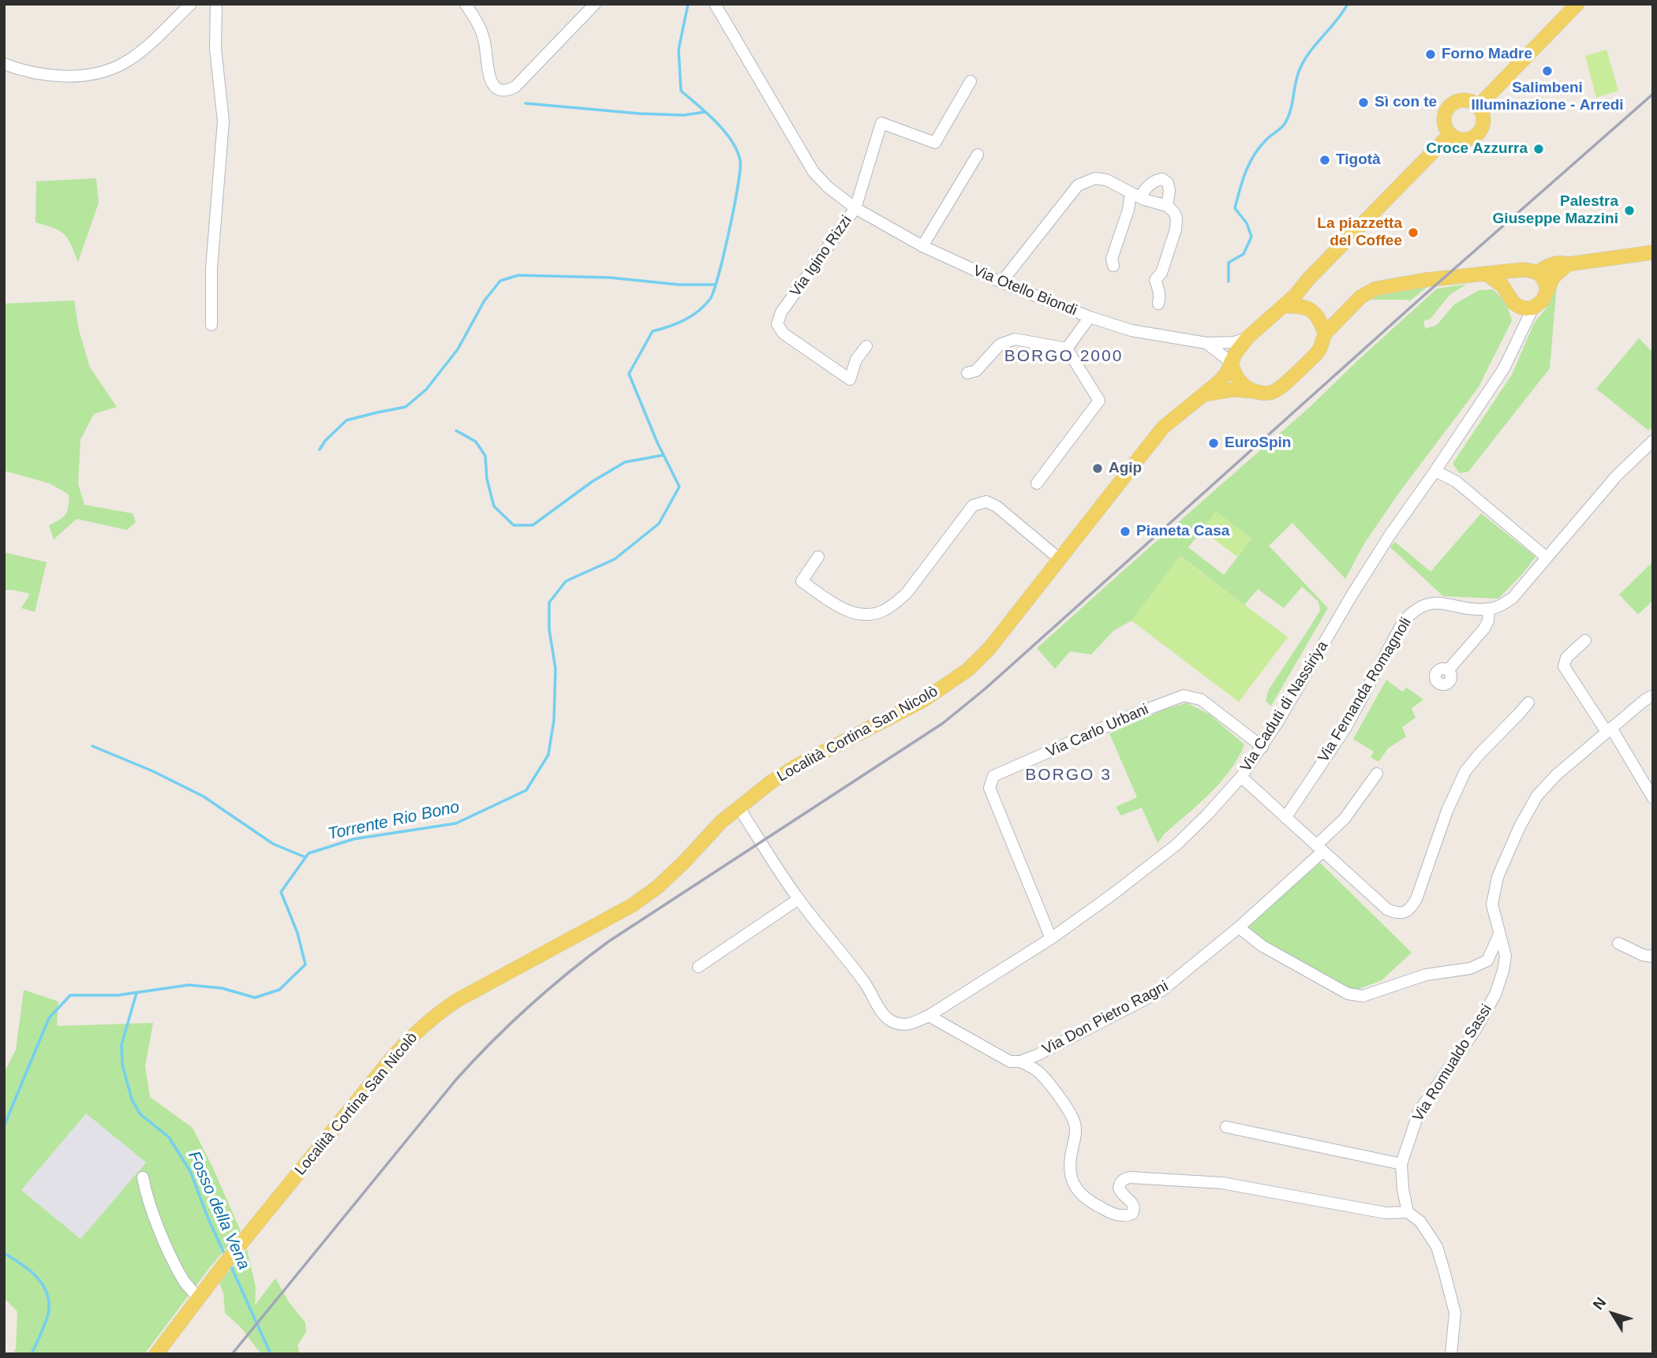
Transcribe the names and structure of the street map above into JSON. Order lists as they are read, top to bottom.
{
  "streets": {
    "main road": ["Località Cortina San Nicolò"],
    "street": [
      "Via Igino Rizzi",
      "Via Otello Biondi",
      "Via Fernanda Romagnoli",
      "Via Caduti di Nassiriya",
      "Via Carlo Urbani",
      "Via Don Pietro Ragni",
      "Via Romualdo Sassi"
    ]
  },
  "crossings": [
    ["Via Igino Rizzi", "Via Otello Biondi"],
    ["Via Otello Biondi", "Località Cortina San Nicolò"],
    ["Via Caduti di Nassiriya", "Via Carlo Urbani"],
    ["Via Caduti di Nassiriya", "Località Cortina San Nicolò"],
    ["Via Caduti di Nassiriya", "Via Don Pietro Ragni"],
    ["Via Don Pietro Ragni", "Via Romualdo Sassi"]
  ],
  "districts": ["BORGO 2000", "BORGO 3"],
  "water": ["Torrente Rio Bono", "Fosso della Vena"],
  "places": [
    "Forno Madre",
    "Salimbeni Illuminazione - Arredi",
    "Sì con te",
    "Croce Azzurra",
    "Tigotà",
    "Palestra Giuseppe Mazzini",
    "La piazzetta del Coffee",
    "EuroSpin",
    "Agip",
    "Pianeta Casa"
  ],
  "north": "top left"
}
